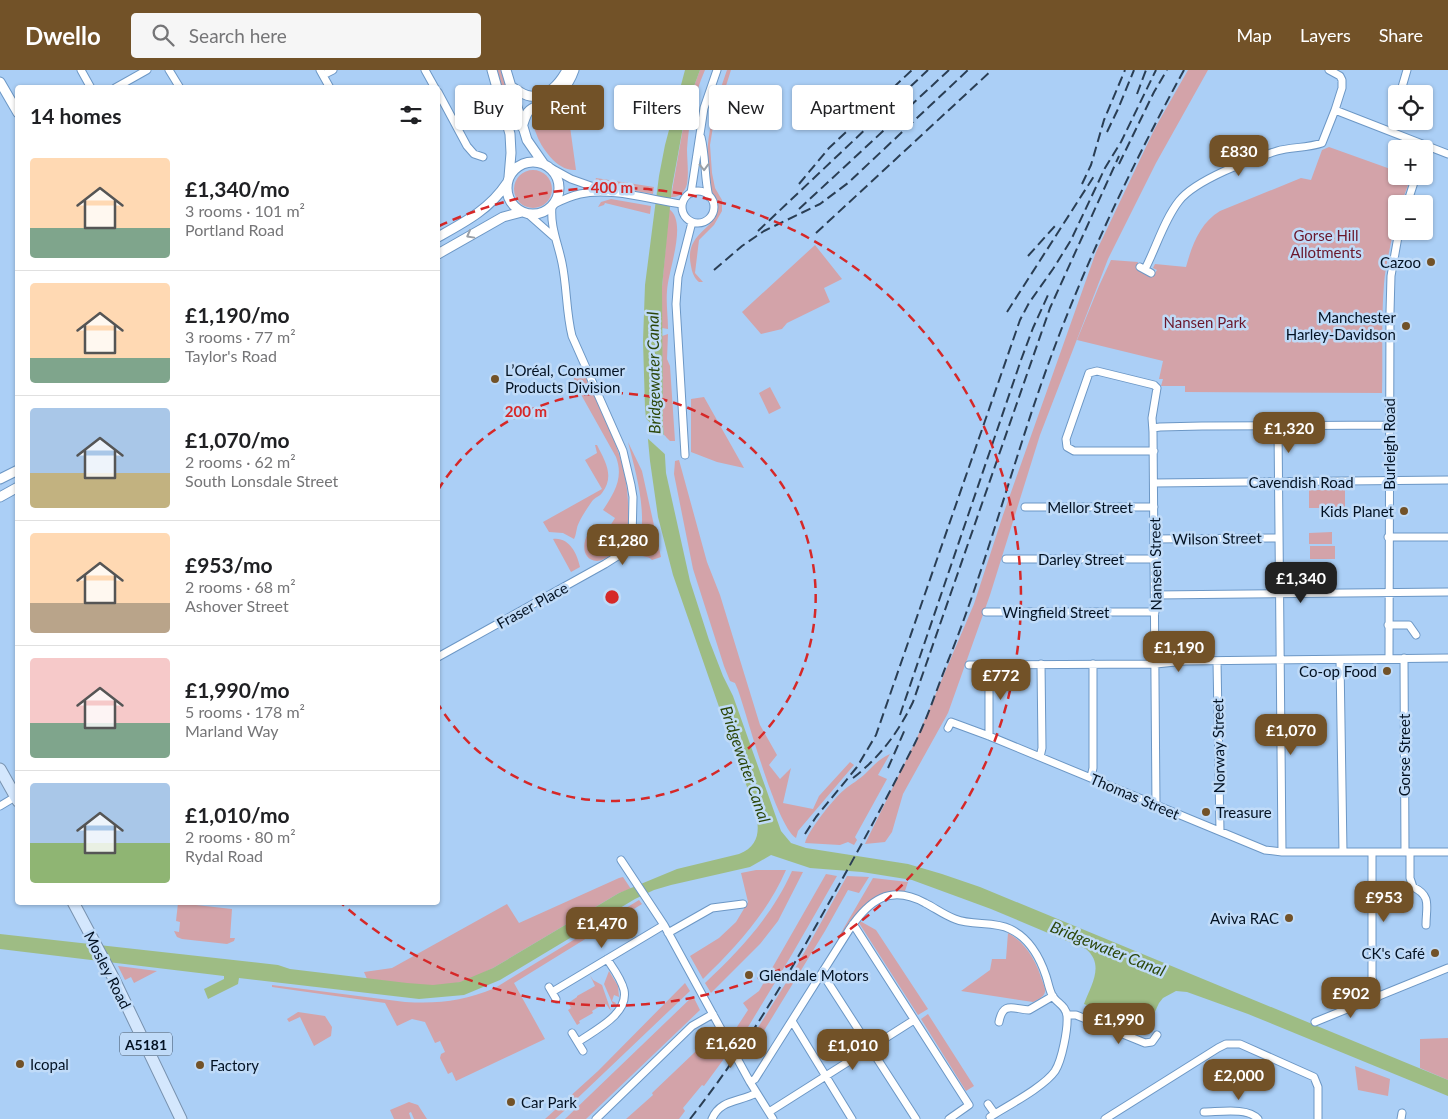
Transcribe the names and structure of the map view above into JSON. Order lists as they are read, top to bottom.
{
  "streets": {
    "main road": ["Mosley Road", "A5181"],
    "street": [
      "Burleigh Road",
      "Cavendish Road",
      "Mellor Street",
      "Wilson Street",
      "Darley Street",
      "Nansen Street",
      "Fraser Place",
      "Wingfield Street",
      "Norway Street",
      "Gorse Street",
      "Thomas Street"
    ]
  },
  "crossings": [
    ["Burleigh Road", "Cavendish Road"],
    ["Cavendish Road", "Nansen Street"],
    ["Mellor Street", "Nansen Street"],
    ["Wilson Street", "Nansen Street"],
    ["Darley Street", "Nansen Street"],
    ["Nansen Street", "Wingfield Street"],
    ["Nansen Street", "Thomas Street"],
    ["Norway Street", "Thomas Street"],
    ["Gorse Street", "Thomas Street"]
  ],
  "water": ["Bridgewater Canal"],
  "parks": ["Gorse Hill Allotments", "Nansen Park"],
  "places": [
    "Cazoo",
    "Manchester Harley-Davidson",
    "L’Oréal, Consumer Products Division",
    "Kids Planet",
    "Co-op Food",
    "Treasure",
    "Aviva RAC",
    "CK's Café",
    "Glendale Motors",
    "Icopal",
    "Factory",
    "Car Park"
  ],
  "page": {
    "header": "Dwello",
    "search": "Search here",
    "nav": ["Map", "Layers", "Share"],
    "map_buttons": ["+", "−"],
    "chip": [
      "Buy",
      "Rent",
      "Filters",
      "New",
      "Apartment"
    ],
    "heading": "14 homes",
    "price": [
      "£830",
      "£1,320",
      "£1,280",
      "£1,340",
      "£1,190",
      "£772",
      "£1,070",
      "£953",
      "£1,470",
      "£902",
      "£1,990",
      "£1,620",
      "£1,010",
      "£2,000"
    ],
    "list": [
      {
        "name": "£1,340/mo",
        "note": "3 rooms · 101 m² · Portland Road"
      },
      {
        "name": "£1,190/mo",
        "note": "3 rooms · 77 m² · Taylor's Road"
      },
      {
        "name": "£1,070/mo",
        "note": "2 rooms · 62 m² · South Lonsdale Street"
      },
      {
        "name": "£953/mo",
        "note": "2 rooms · 68 m² · Ashover Street"
      },
      {
        "name": "£1,990/mo",
        "note": "5 rooms · 178 m² · Marland Way"
      },
      {
        "name": "£1,010/mo",
        "note": "2 rooms · 80 m² · Rydal Road"
      }
    ]
  },
  "rings": ["400 m", "200 m"]
}
